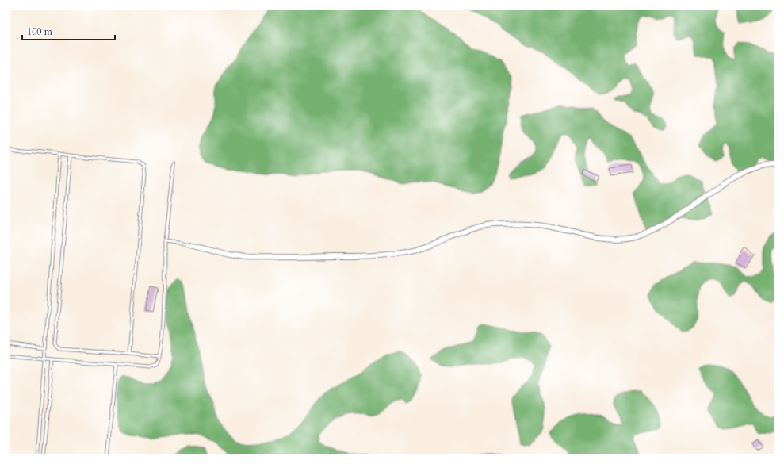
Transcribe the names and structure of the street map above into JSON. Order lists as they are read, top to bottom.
{
  "scale_bar": "100 m"
}
